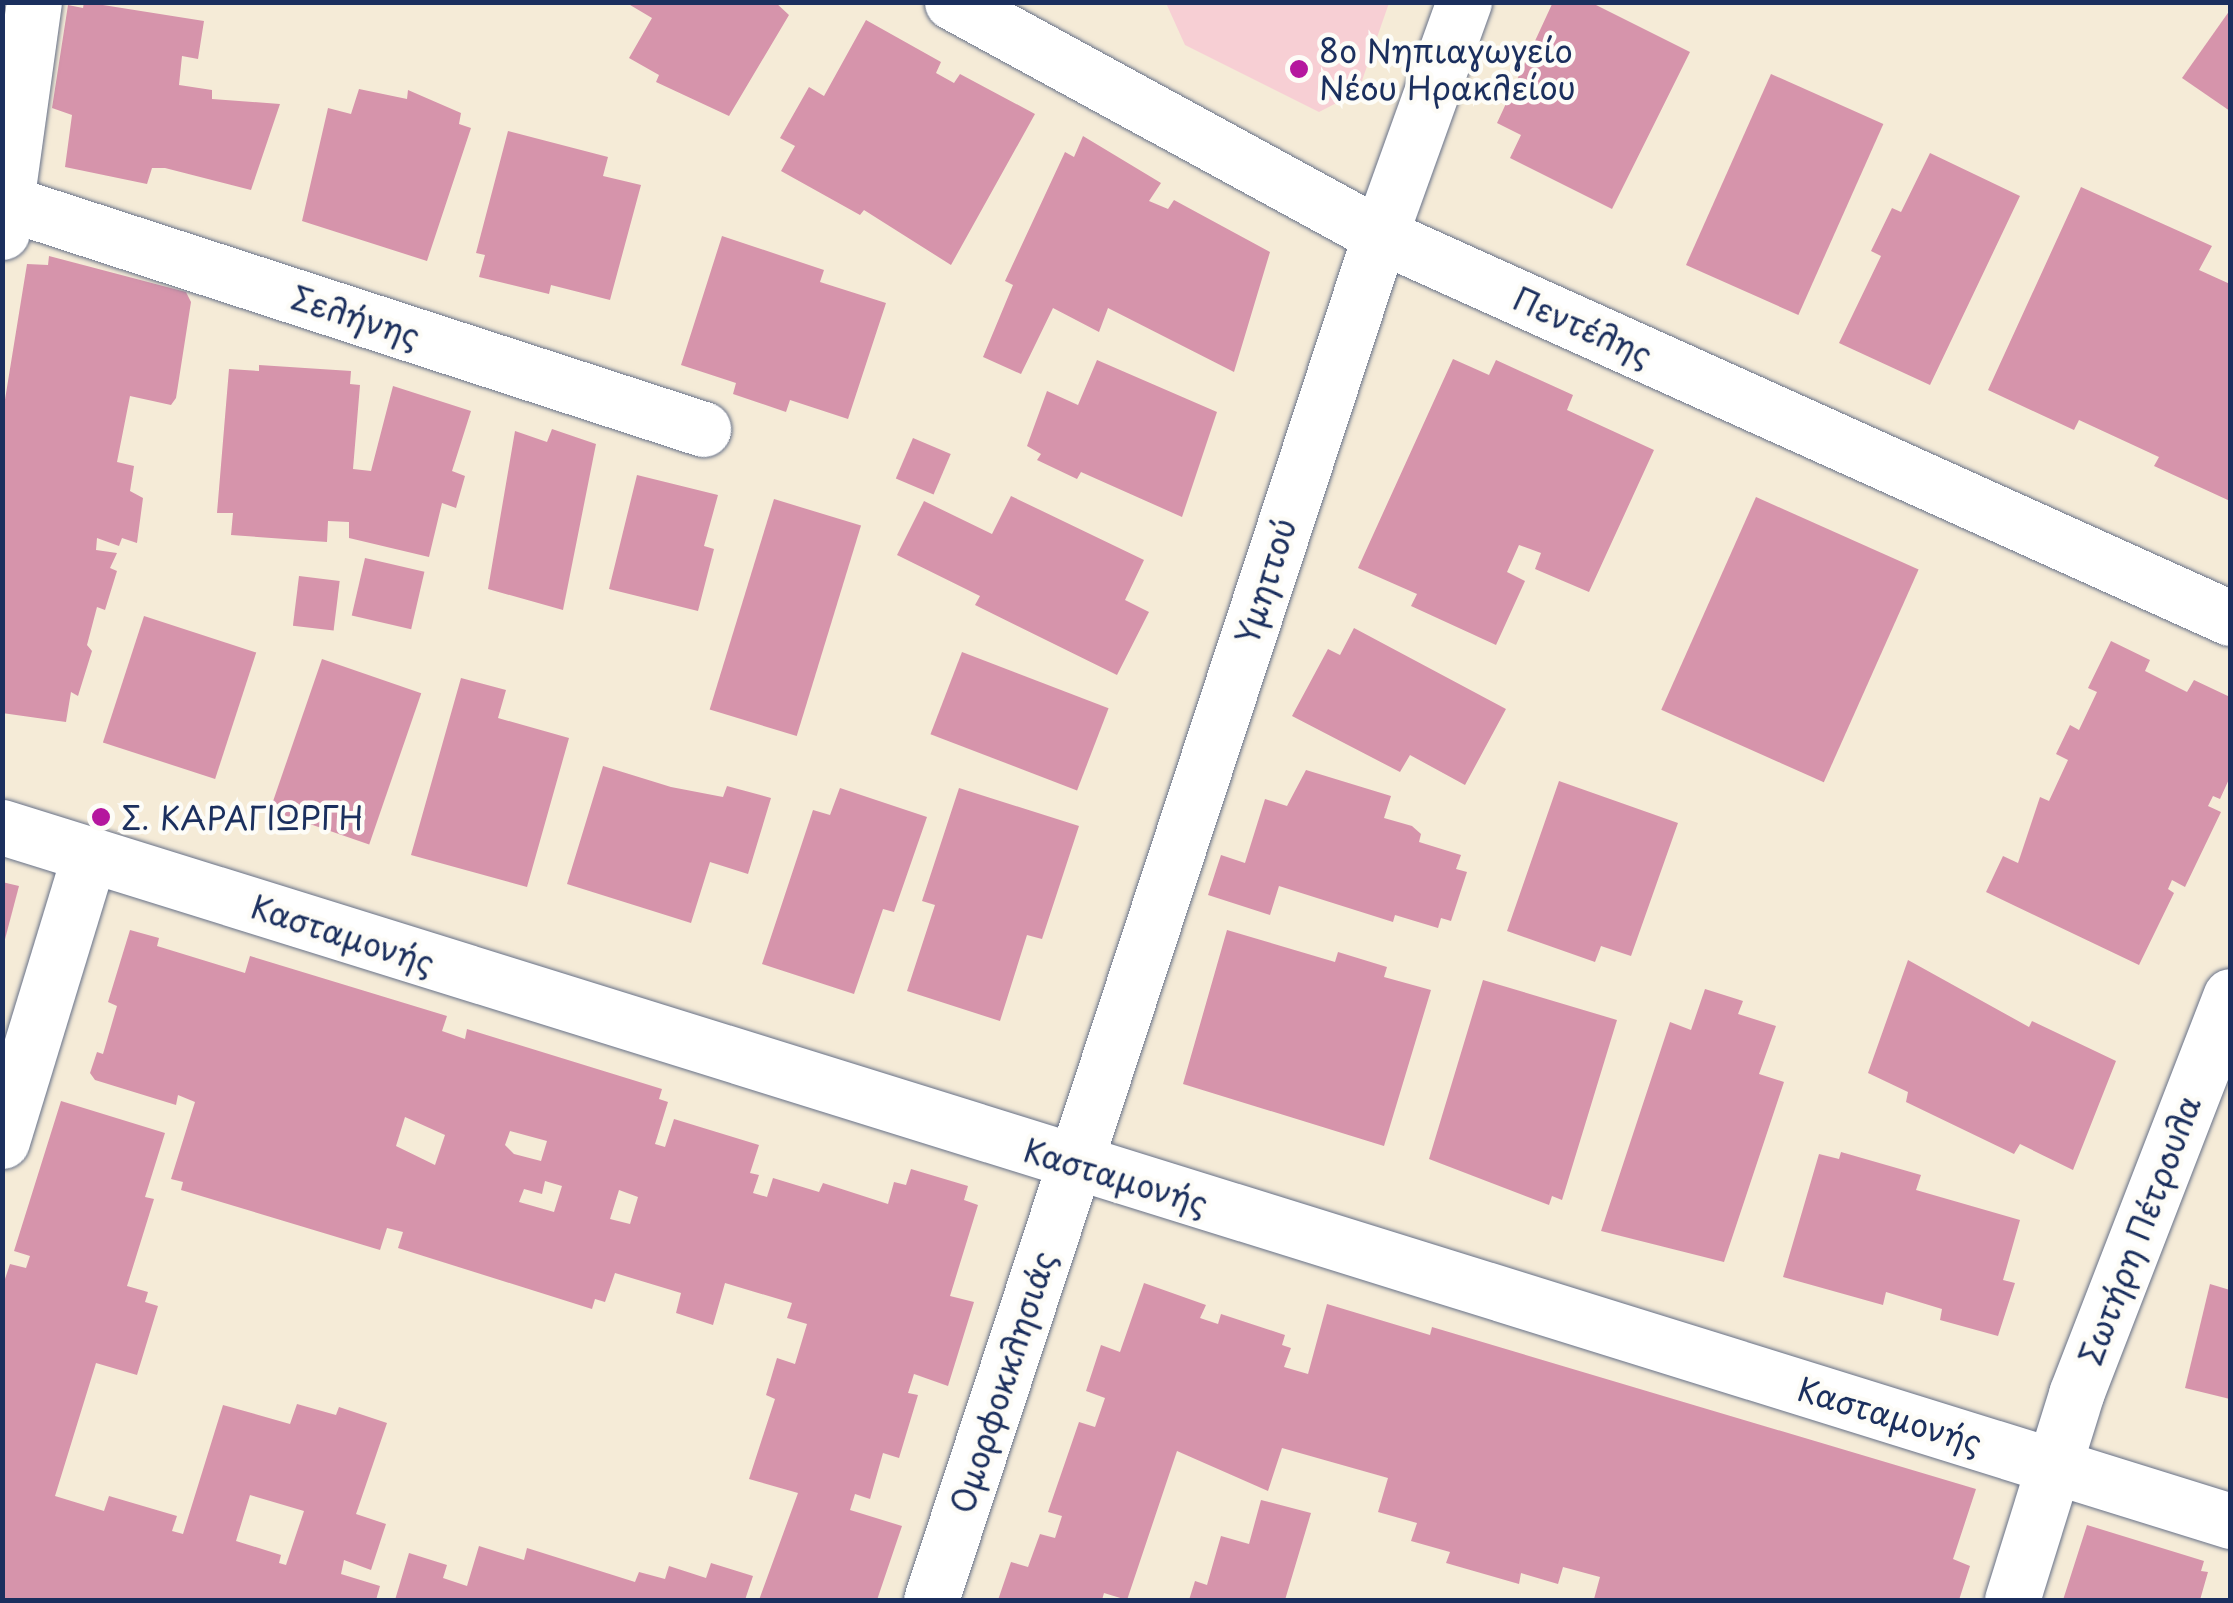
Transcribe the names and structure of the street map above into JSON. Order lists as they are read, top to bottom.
{
  "streets": {
    "street": [
      "Σελήνης",
      "Πεντέλης",
      "Υμηττού",
      "Κασταμονής",
      "Σωτήρη Πέτρουλα",
      "Ομορφοκκλησιάς"
    ]
  },
  "crossings": [
    ["Πεντέλης", "Υμηττού"],
    ["Υμηττού", "Κασταμονής"],
    ["Υμηττού", "Ομορφοκκλησιάς"],
    ["Κασταμονής", "Σωτήρη Πέτρουλα"],
    ["Κασταμονής", "Ομορφοκκλησιάς"]
  ],
  "places": ["8ο Νηπιαγωγείο Νέου Ηρακλείου", "Σ. ΚΑΡΑΓΙΩΡΓΗ"]
}
